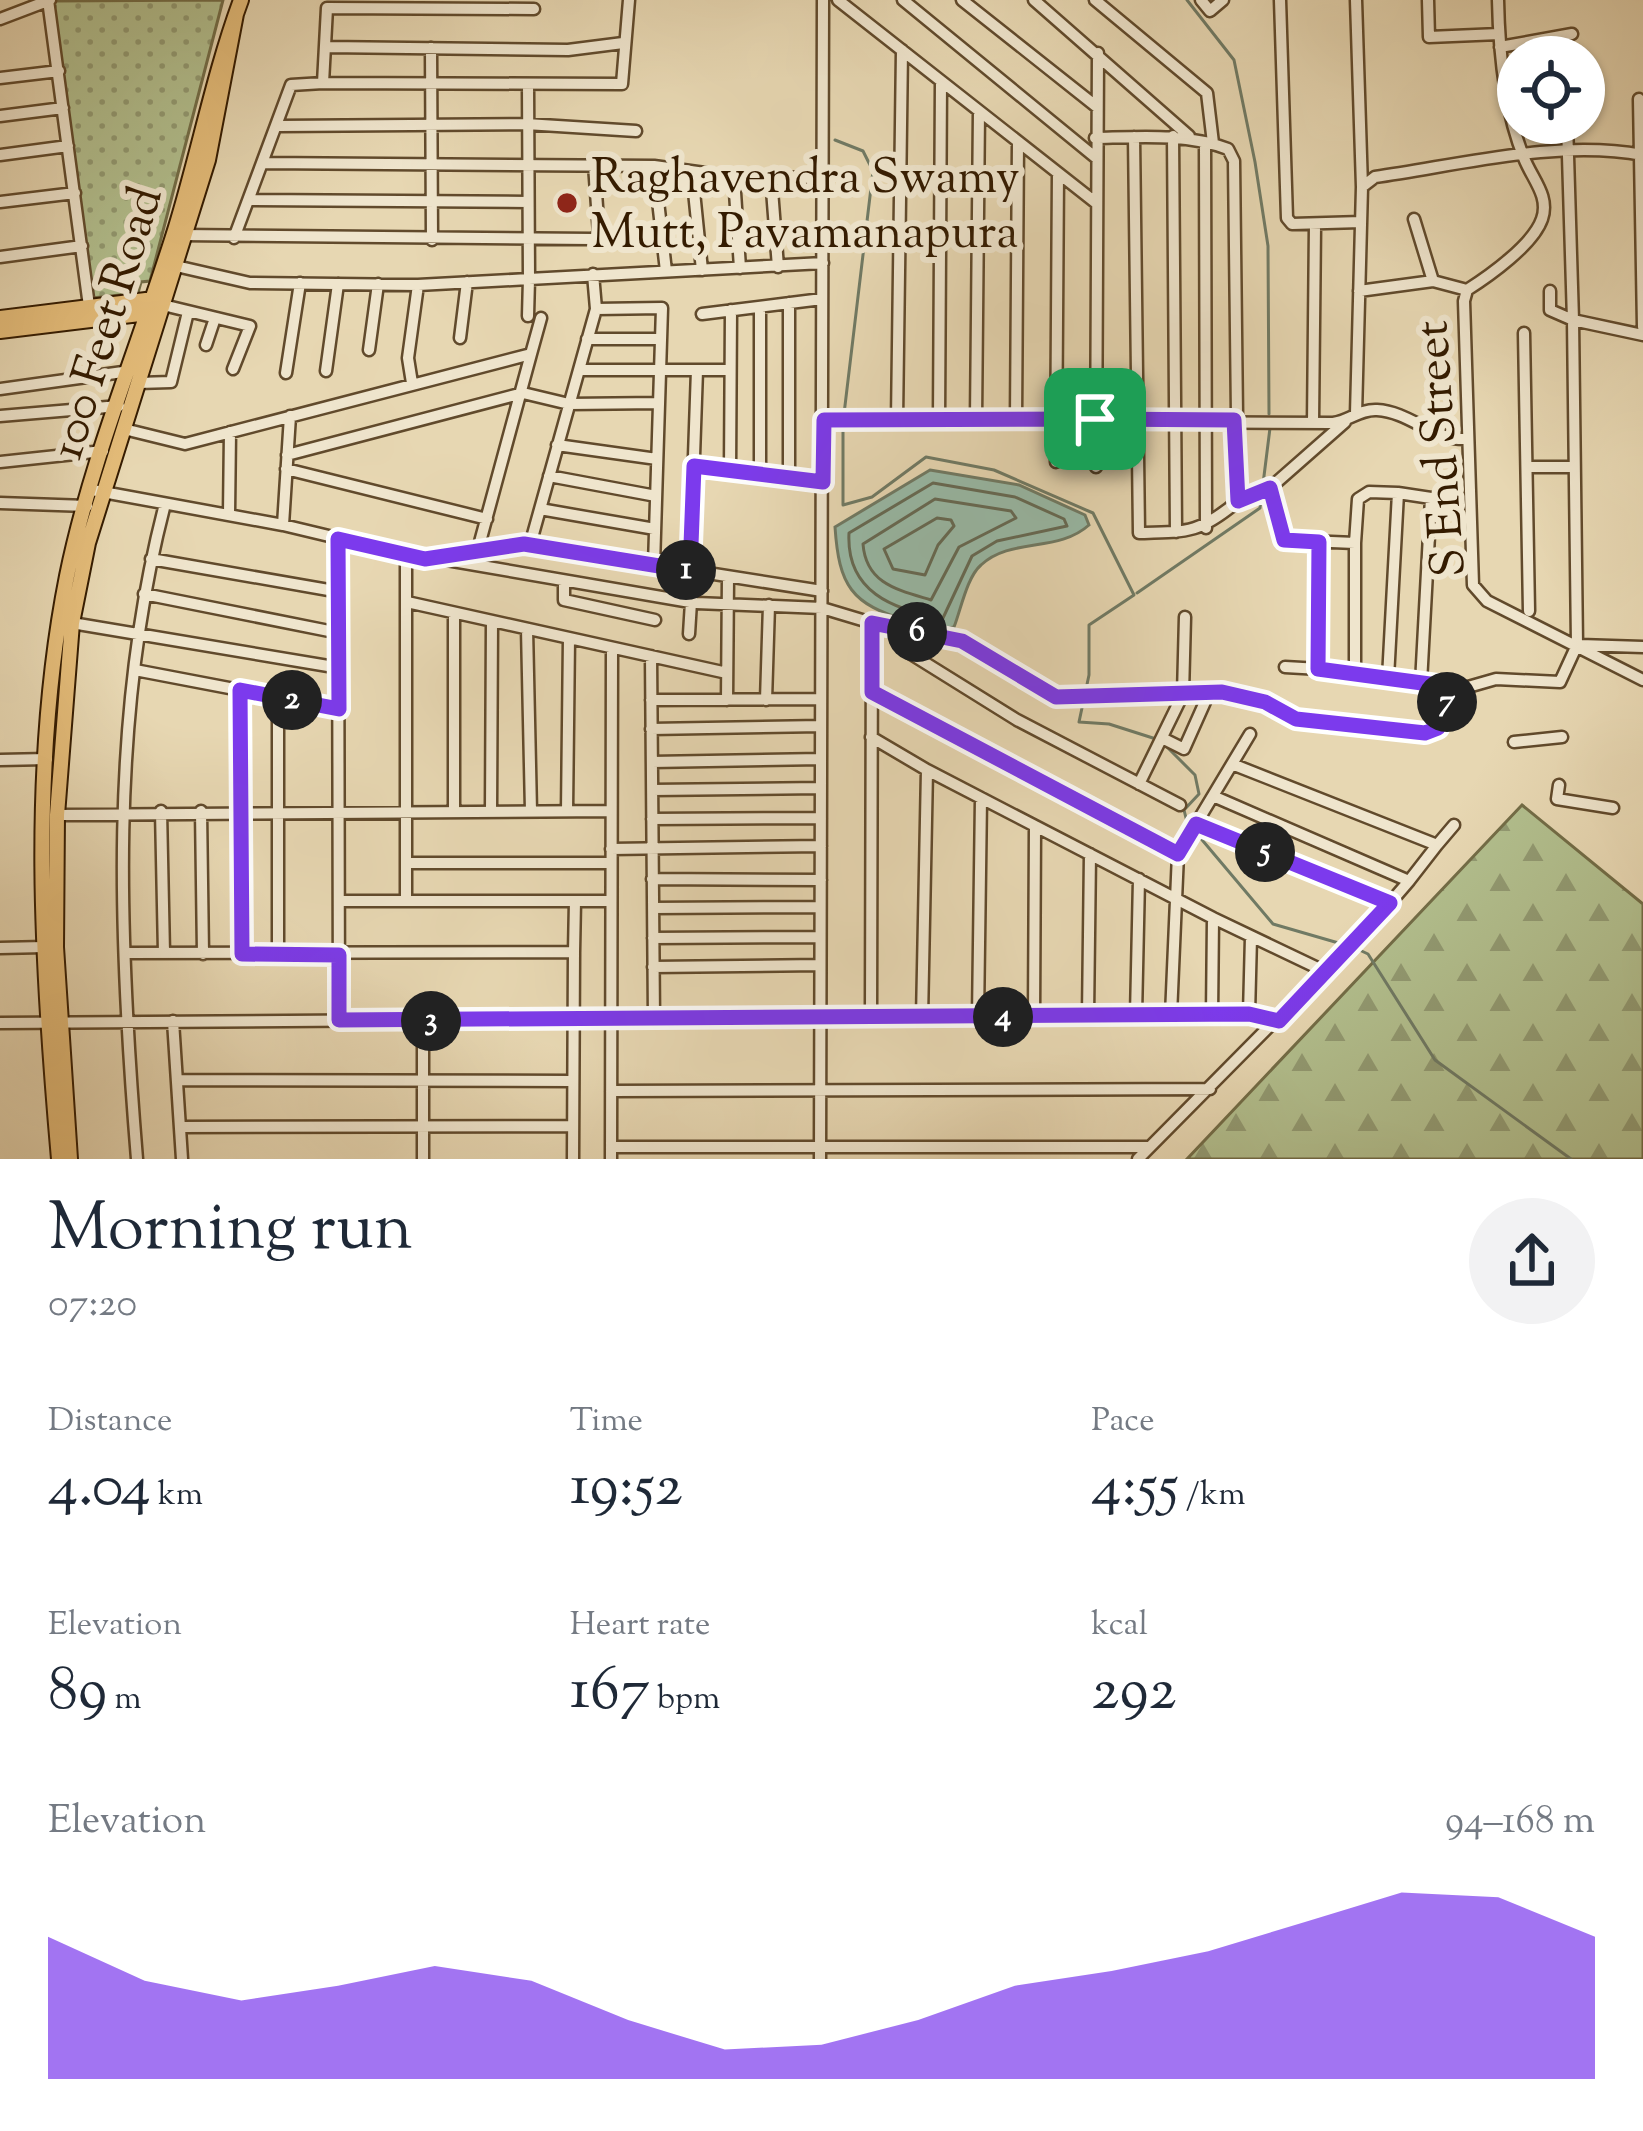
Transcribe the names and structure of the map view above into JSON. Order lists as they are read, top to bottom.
{
  "streets": {
    "main road": ["100 Feet Road"],
    "street": ["S End Street"]
  },
  "places": ["Raghavendra Swamy Mutt, Pavamanapura"],
  "page": {
    "pins": [
      "1",
      "6",
      "2",
      "7",
      "5",
      "4",
      "3"
    ],
    "heading": ["Morning run", "07:20"],
    "stats": [
      ["Distance", "4.04 km"],
      ["Time", "19:52"],
      ["Pace", "4:55 /km"],
      ["Elevation", "89 m"],
      ["Heart rate", "167 bpm"],
      ["kcal", "292"]
    ],
    "chart": ["Elevation", "94–168 m"]
  }
}
